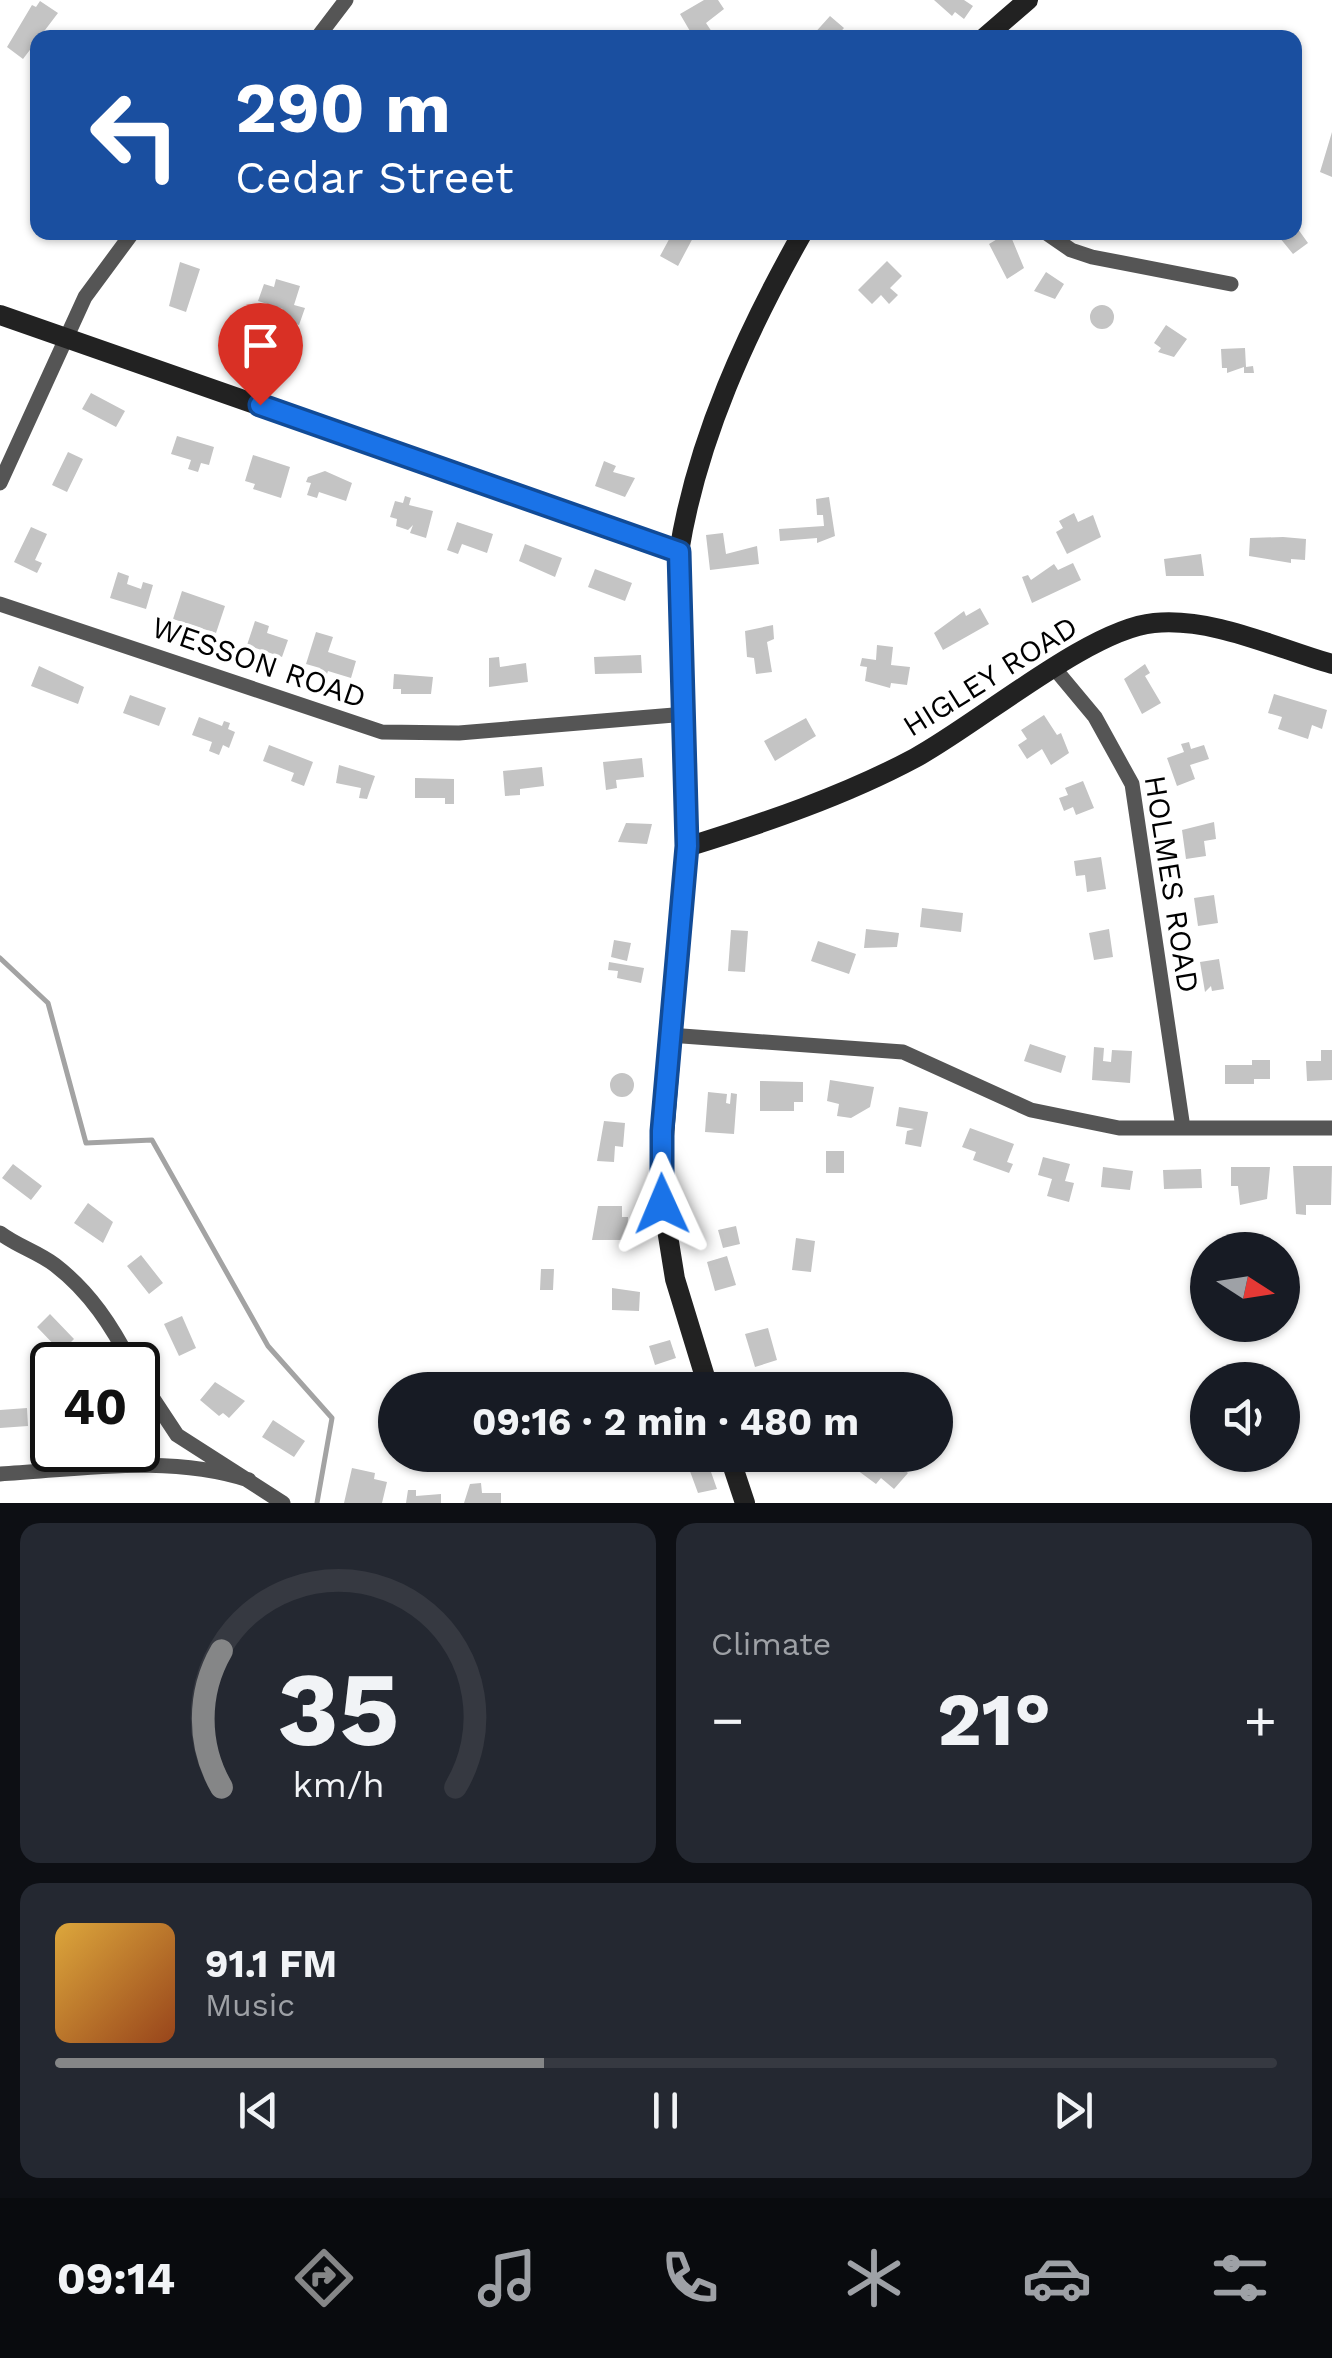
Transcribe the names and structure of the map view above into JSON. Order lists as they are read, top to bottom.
{
  "streets": {
    "street": ["WESSON ROAD", "HIGLEY ROAD", "HOLMES ROAD"]
  },
  "crossings": [
    ["HIGLEY ROAD", "HOLMES ROAD"]
  ],
  "north": "right",
  "page": {
    "turn": ["290 m", "Cedar Street"],
    "limit": "40",
    "trip": "09:16 · 2 min · 480 m",
    "tile": "Climate",
    "heat": ["−", "21°", "+"],
    "song": ["91.1 FM", "Music"],
    "tabs": "09:14",
    "gauge": ["35", "km/h"]
  }
}
